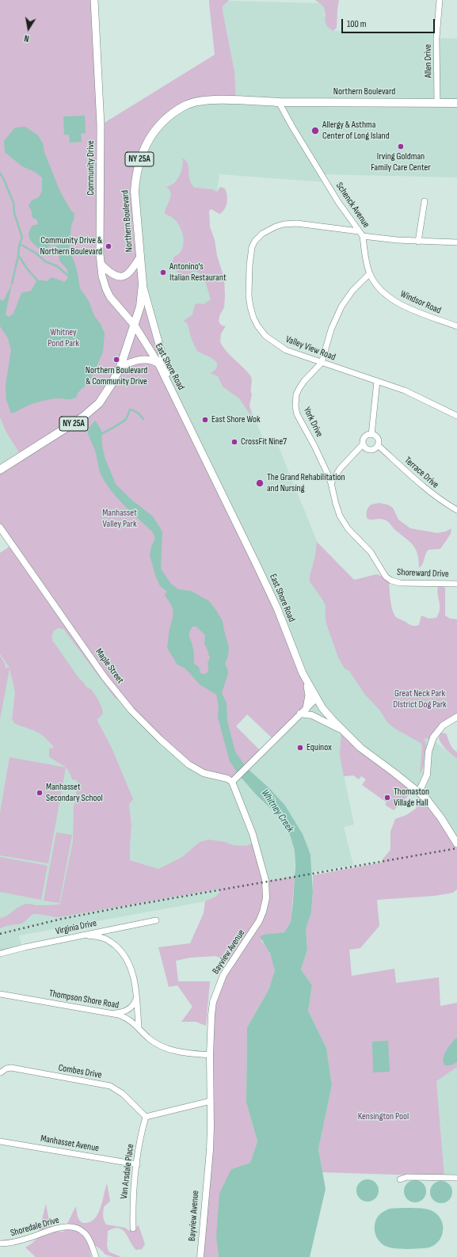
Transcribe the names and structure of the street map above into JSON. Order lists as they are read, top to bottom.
{
  "streets": {
    "main road": [
      "Northern Boulevard",
      "NY 25A",
      "Community Drive",
      "East Shore Road"
    ],
    "street": [
      "Allen Drive",
      "Schenck Avenue",
      "Windsor Road",
      "Valley View Road",
      "York Drive",
      "Terrace Drive",
      "Shoreward Drive",
      "Maple Street",
      "Virginia Drive",
      "Bayview Avenue",
      "Thompson Shore Road",
      "Combes Drive",
      "Manhasset Avenue",
      "Van Arsdale Place",
      "Shoredale Drive"
    ]
  },
  "crossings": [
    ["Allen Drive", "Northern Boulevard"],
    ["Northern Boulevard", "Community Drive"],
    ["Northern Boulevard", "Schenck Avenue"],
    ["Northern Boulevard", "East Shore Road"],
    ["Community Drive", "East Shore Road"],
    ["Schenck Avenue", "Windsor Road"],
    ["Schenck Avenue", "Valley View Road"],
    ["Windsor Road", "Valley View Road"],
    ["Windsor Road", "York Drive"],
    ["Valley View Road", "York Drive"],
    ["York Drive", "Shoreward Drive"],
    ["Maple Street", "Bayview Avenue"],
    ["Bayview Avenue", "Thompson Shore Road"],
    ["Combes Drive", "Van Arsdale Place"],
    ["Manhasset Avenue", "Van Arsdale Place"]
  ],
  "water": ["Whitney Creek"],
  "parks": [
    "Whitney Pond Park",
    "Manhasset Valley Park",
    "Great Neck Park DIstrict Dog Park",
    "Kensington Pool"
  ],
  "places": [
    "Allergy & Asthma Center of Long Island",
    "Irving Goldman Family Care Center",
    "Community Drive & Northern Boulevard",
    "Antonino's Italian Restaurant",
    "Northern Boulevard & Community Drive",
    "East Shore Wok",
    "CrossFit Nine7",
    "The Grand Rehabilitation and Nursing",
    "Equinox",
    "Manhasset Secondary School",
    "Thomaston Village Hall"
  ],
  "scale_bar": "100 m",
  "north": "bottom"
}
